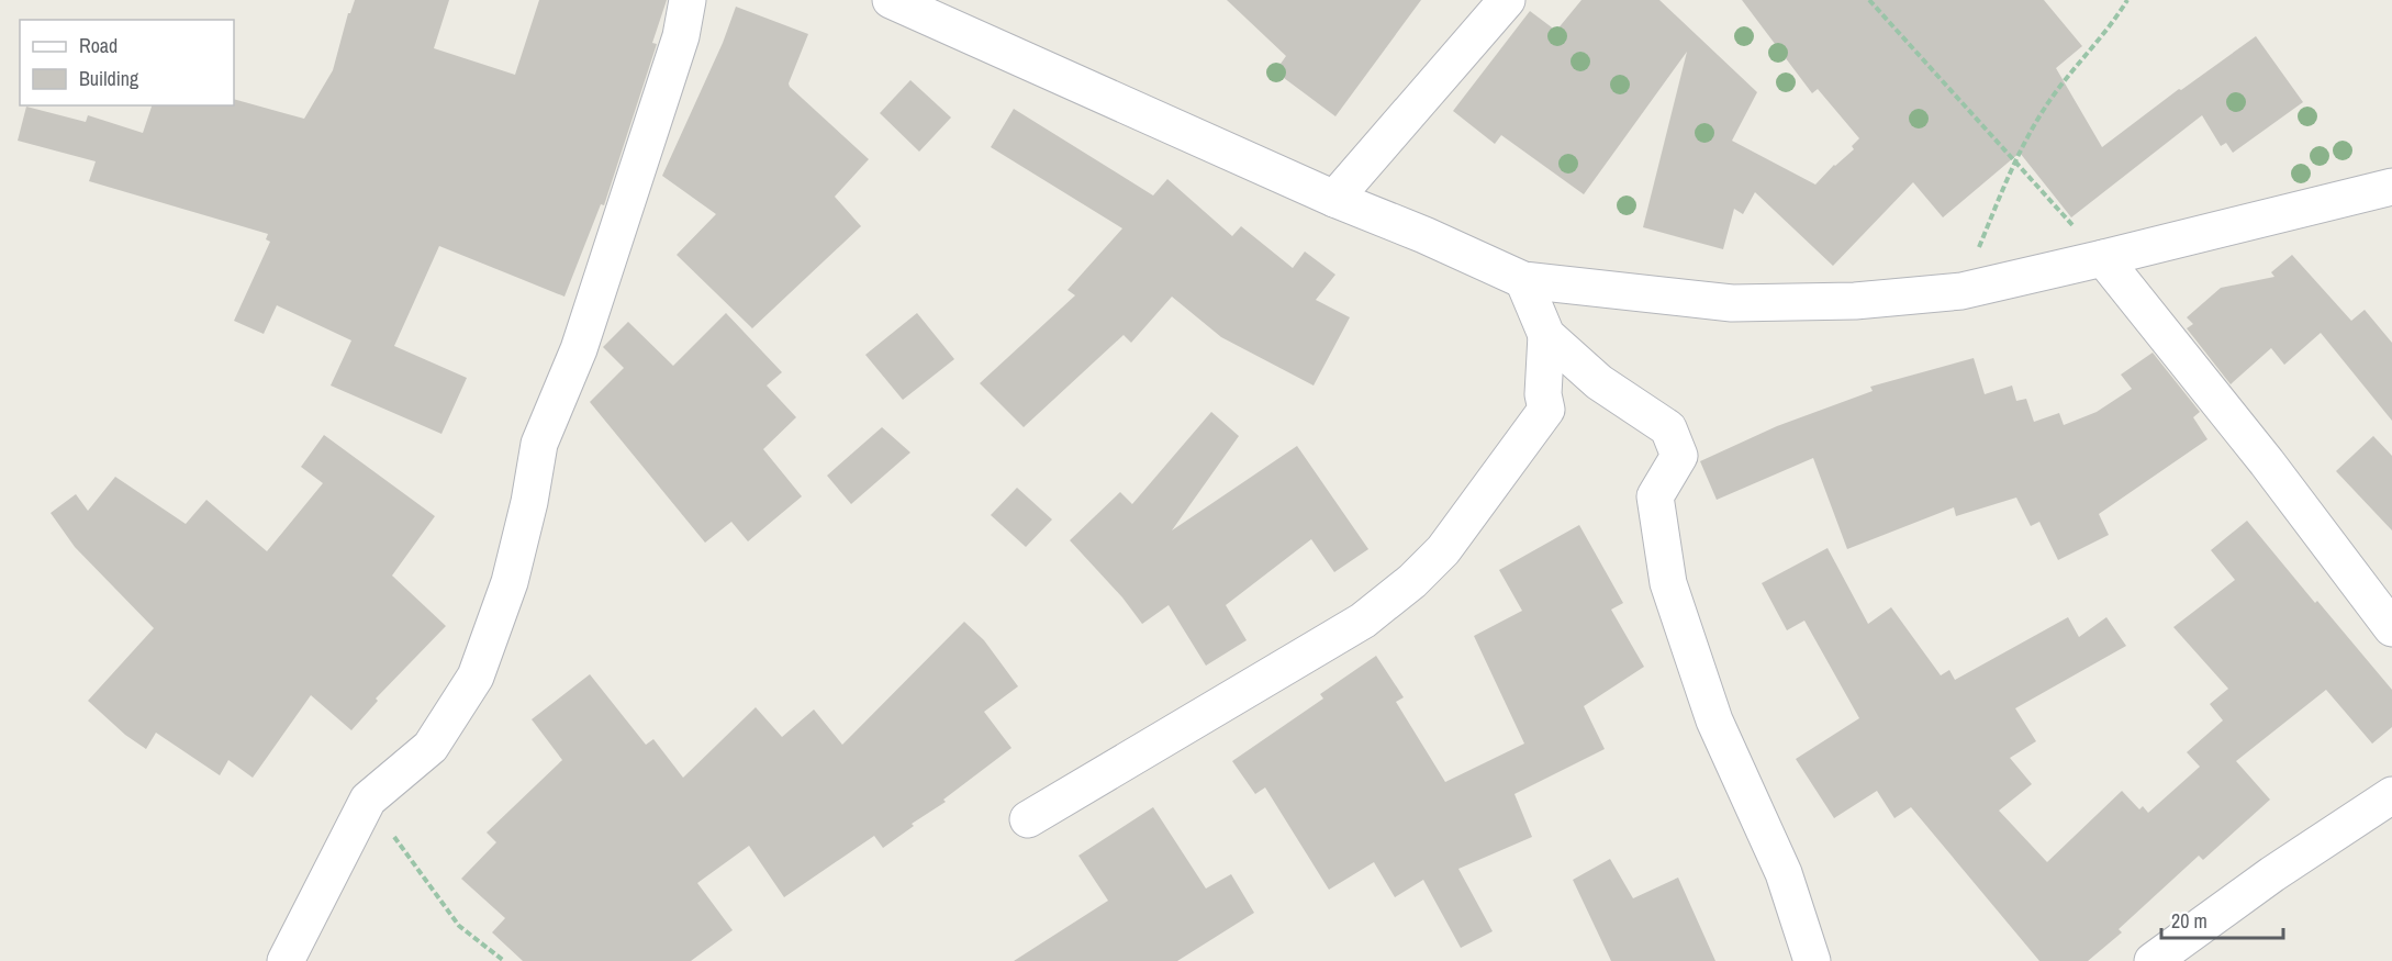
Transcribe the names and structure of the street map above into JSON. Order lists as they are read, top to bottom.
{
  "legend": ["Road", "Building"],
  "scale_bar": "20 m"
}
